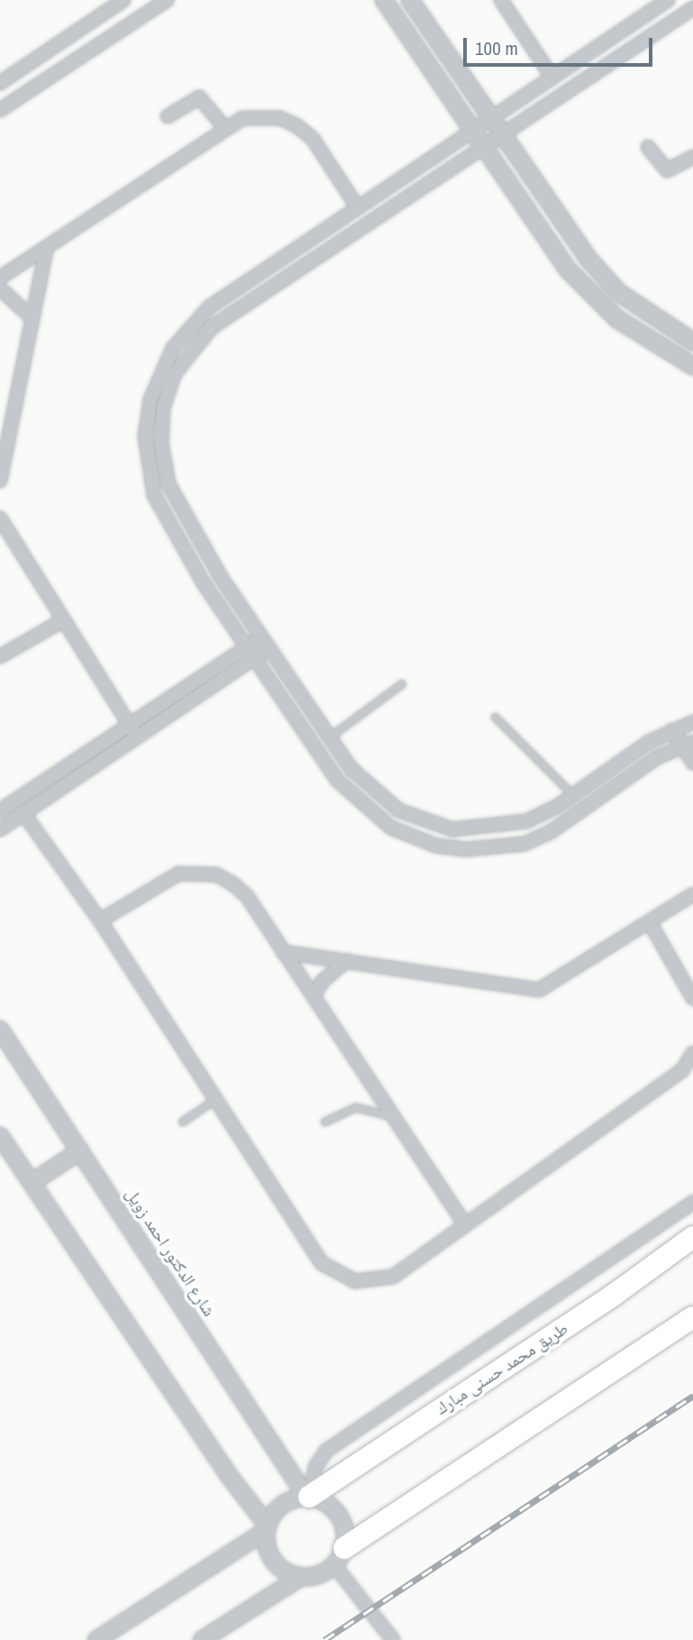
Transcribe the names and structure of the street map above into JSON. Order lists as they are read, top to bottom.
{
  "streets": {
    "highway": ["طريق محمد حسنى مبارك"],
    "street": ["شارع الدكتور احمد زويل"]
  },
  "crossings": [
    ["شارع الدكتور احمد زويل", "طريق محمد حسنى مبارك"]
  ],
  "scale_bar": "100 m"
}
